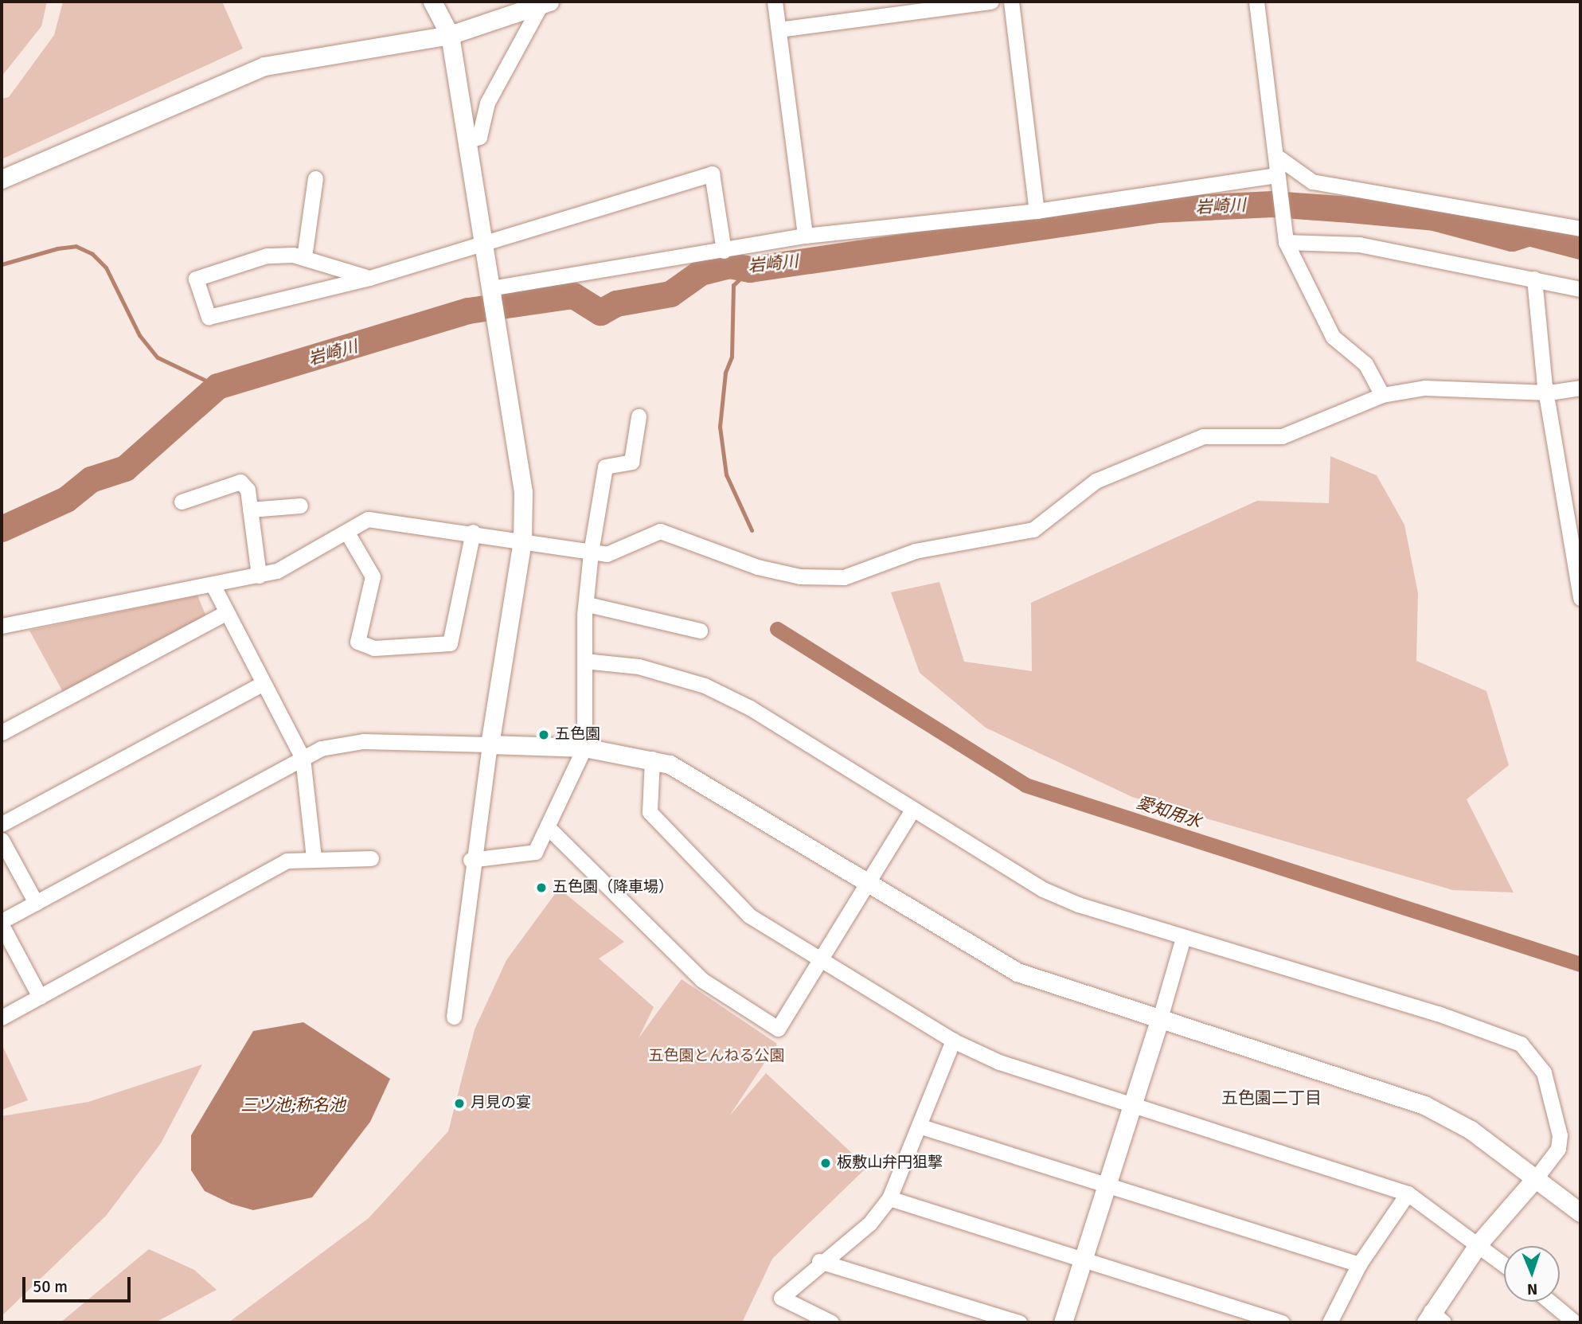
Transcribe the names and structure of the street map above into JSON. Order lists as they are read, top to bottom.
{
  "districts": ["五色園二丁目"],
  "water": ["岩崎川", "愛知用水", "三ツ池;称名池"],
  "parks": ["五色園とんねる公園"],
  "places": [
    "五色園",
    "五色園（降車場）",
    "月見の宴",
    "板敷山弁円狙撃"
  ],
  "scale_bar": "50 m",
  "north": "bottom"
}
